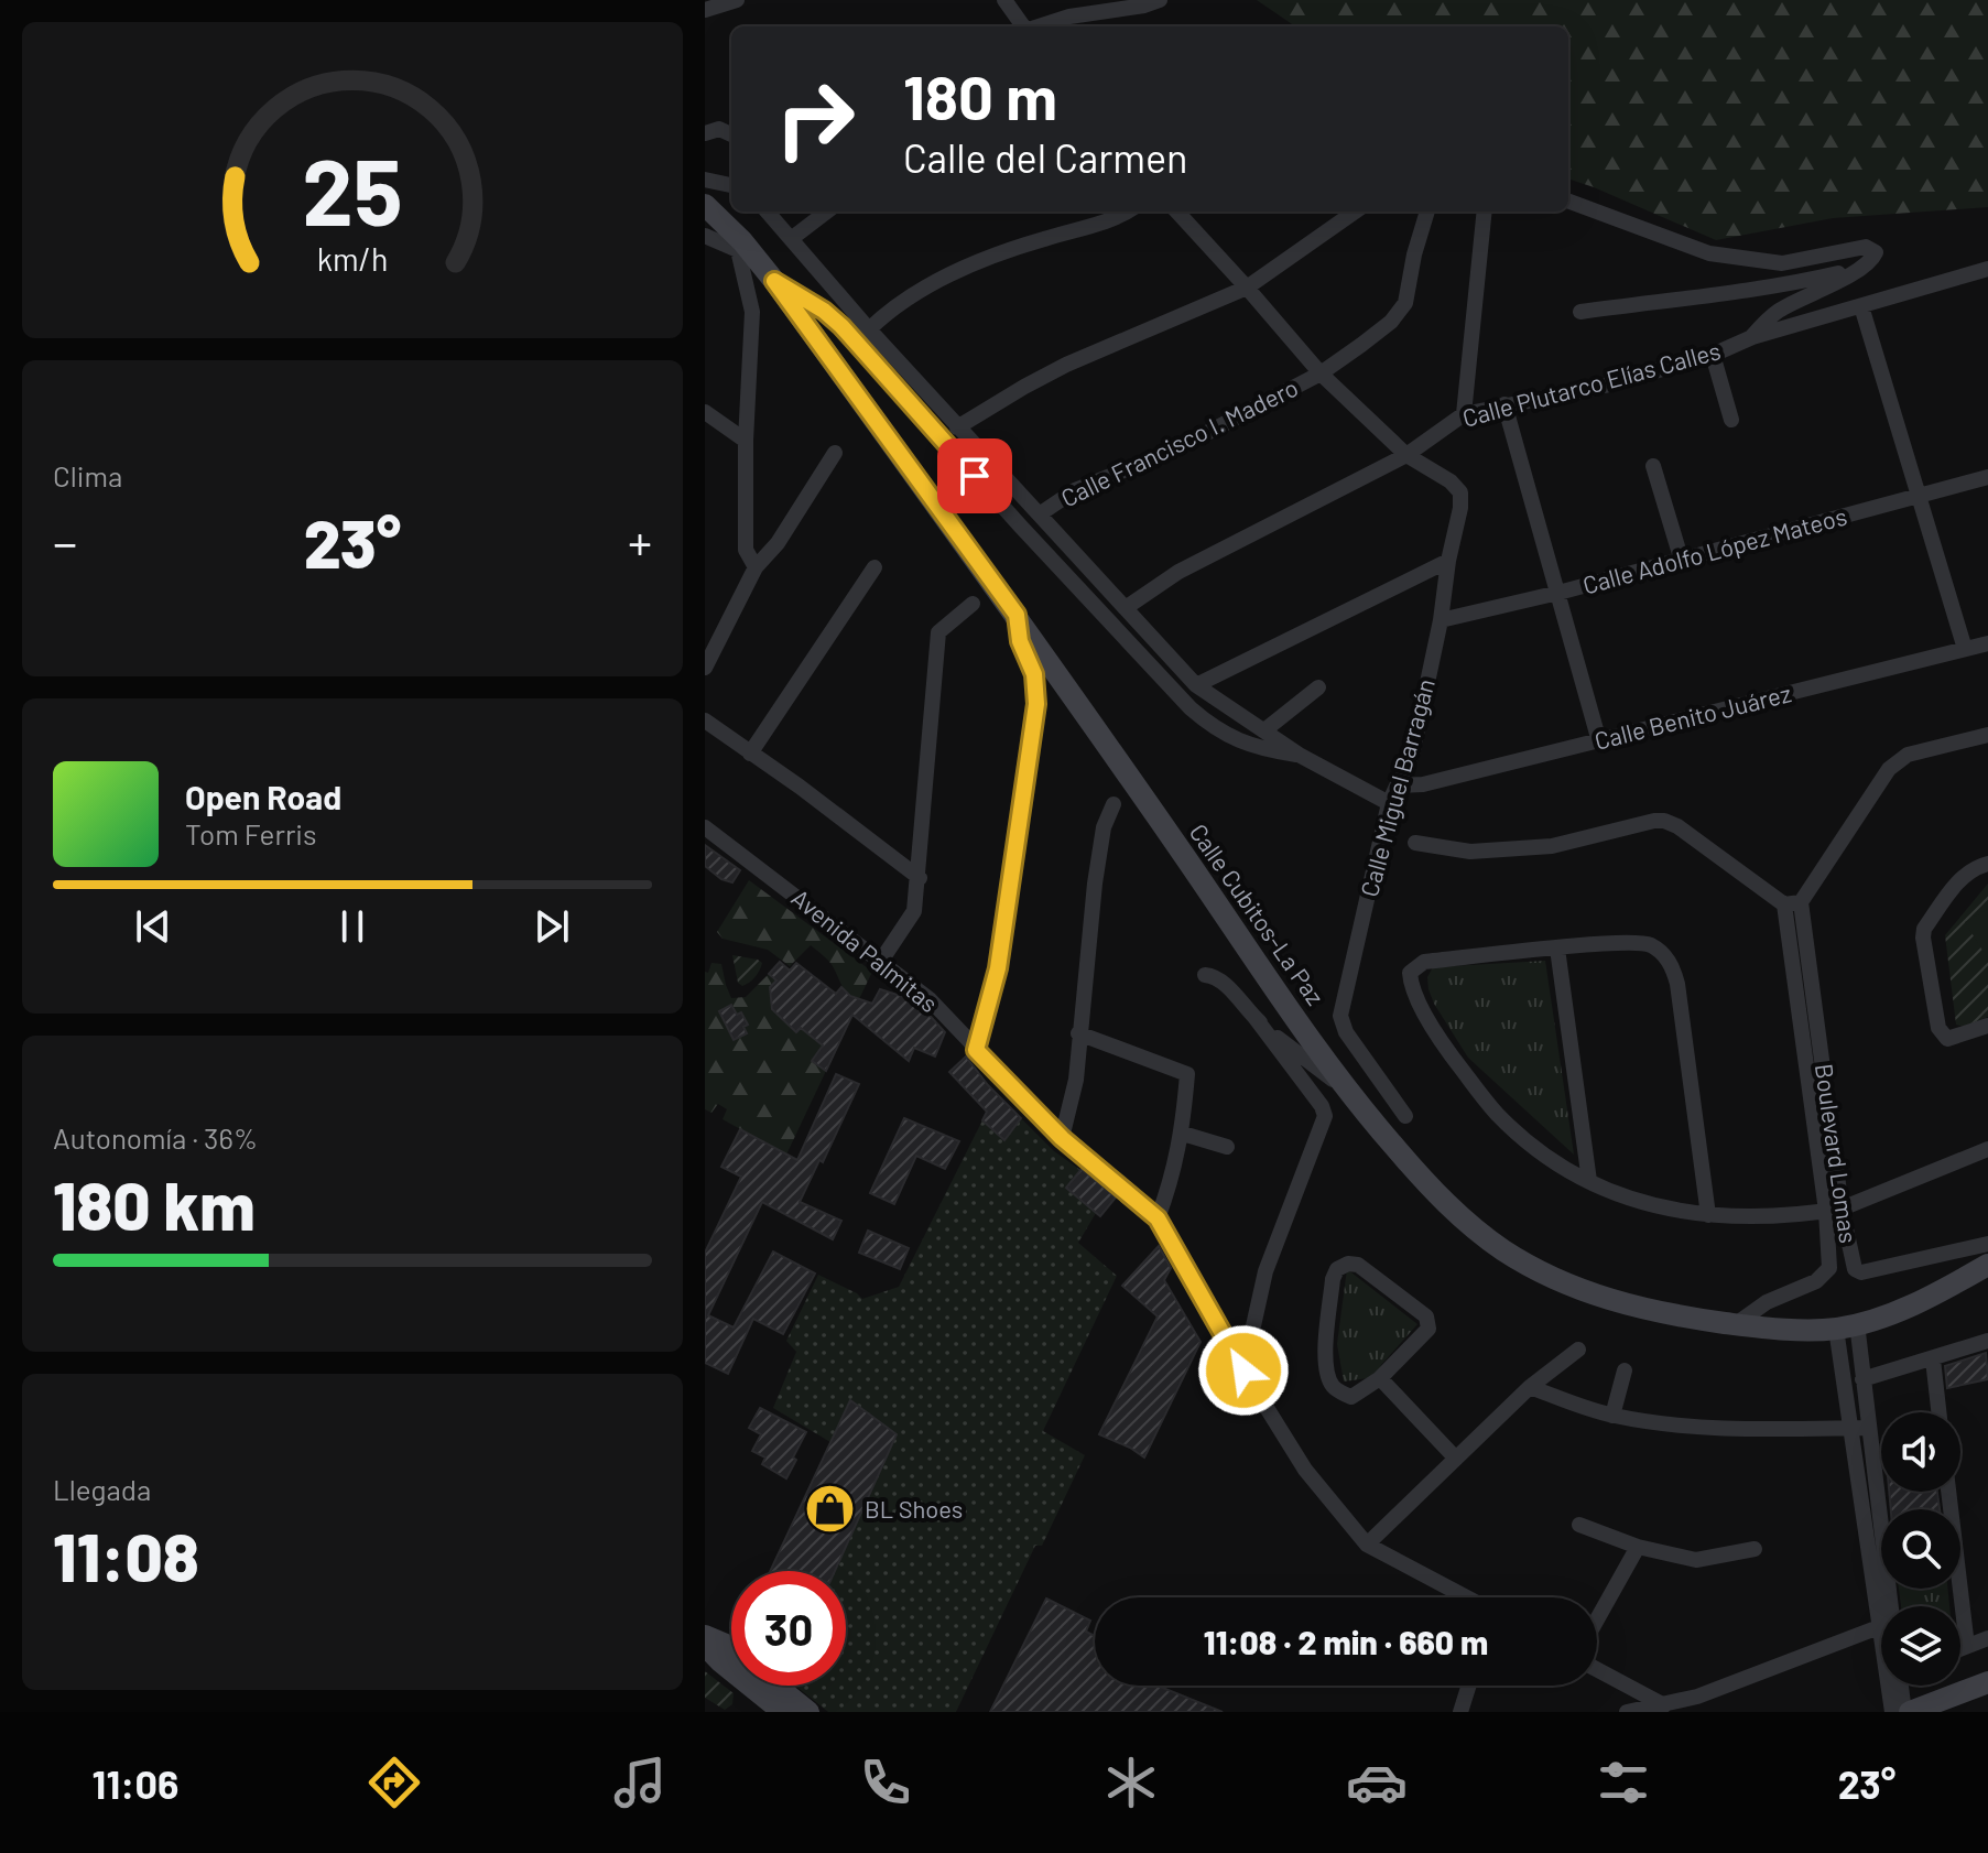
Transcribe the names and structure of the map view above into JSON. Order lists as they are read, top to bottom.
{
  "streets": {
    "main road": ["Calle Cubitos-La Paz"],
    "street": [
      "Calle Plutarco Elías Calles",
      "Calle Francisco I. Madero",
      "Calle Adolfo López Mateos",
      "Calle Benito Juárez",
      "Calle Miguel Barragán",
      "Avenida Palmitas",
      "Boulevard Lomas"
    ]
  },
  "crossings": [
    ["Calle Plutarco Elías Calles", "Calle Miguel Barragán"],
    ["Calle Adolfo López Mateos", "Calle Miguel Barragán"],
    ["Calle Benito Juárez", "Calle Miguel Barragán"],
    ["Calle Cubitos-La Paz", "Boulevard Lomas"]
  ],
  "places": {
    "shop": ["BL Shoes"]
  },
  "page": {
    "turn": ["180 m", "Calle del Carmen"],
    "tile": [
      "Clima",
      ["Autonomía · 36%", "180 km"],
      ["Llegada", "11:08"]
    ],
    "heat": ["−", "23°", "+"],
    "song": ["Open Road", "Tom Ferris"],
    "limit": "30",
    "trip": "11:08 · 2 min · 660 m",
    "tabs": ["11:06", "23°"],
    "gauge": ["25", "km/h"]
  }
}
